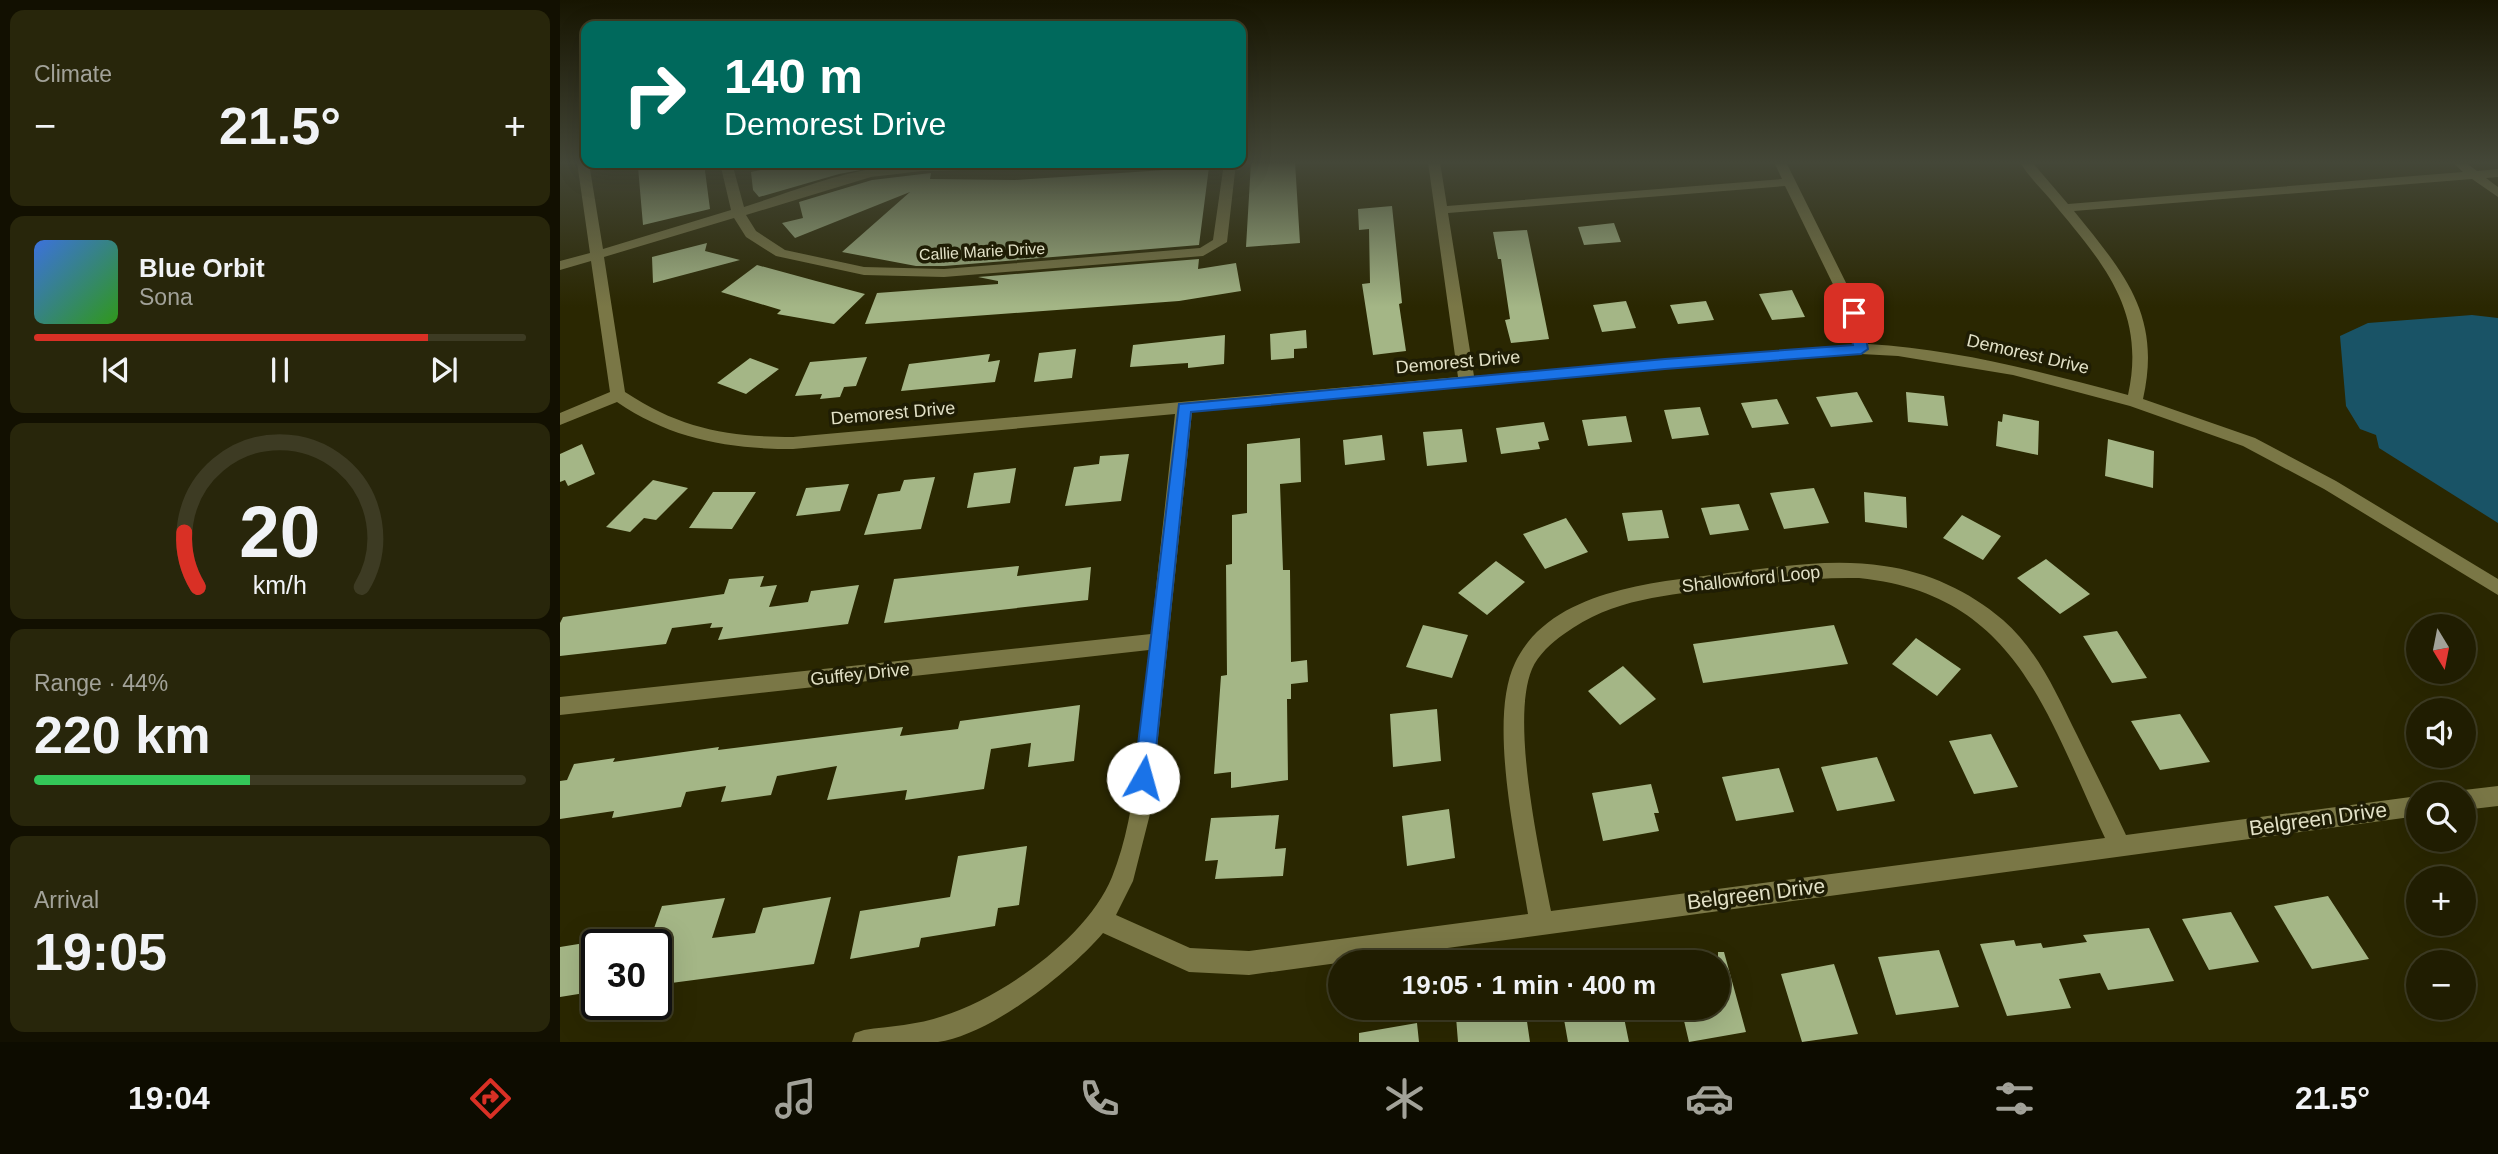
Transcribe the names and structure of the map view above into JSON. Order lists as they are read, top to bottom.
{
  "streets": {
    "street": [
      "Callie Marie Drive",
      "Demorest Drive",
      "Shallowford Loop",
      "Guffey Drive",
      "Belgreen Drive"
    ]
  },
  "crossings": [
    ["Shallowford Loop", "Belgreen Drive"]
  ],
  "north": "bottom",
  "page": {
    "tile": [
      "Climate",
      ["Range · 44%", "220 km"],
      ["Arrival", "19:05"]
    ],
    "turn": ["140 m", "Demorest Drive"],
    "heat": ["−", "21.5°", "+"],
    "song": ["Blue Orbit", "Sona"],
    "map_buttons": ["+", "−"],
    "limit": "30",
    "trip": "19:05 · 1 min · 400 m",
    "tabs": ["19:04", "21.5°"],
    "gauge": ["20", "km/h"]
  }
}
